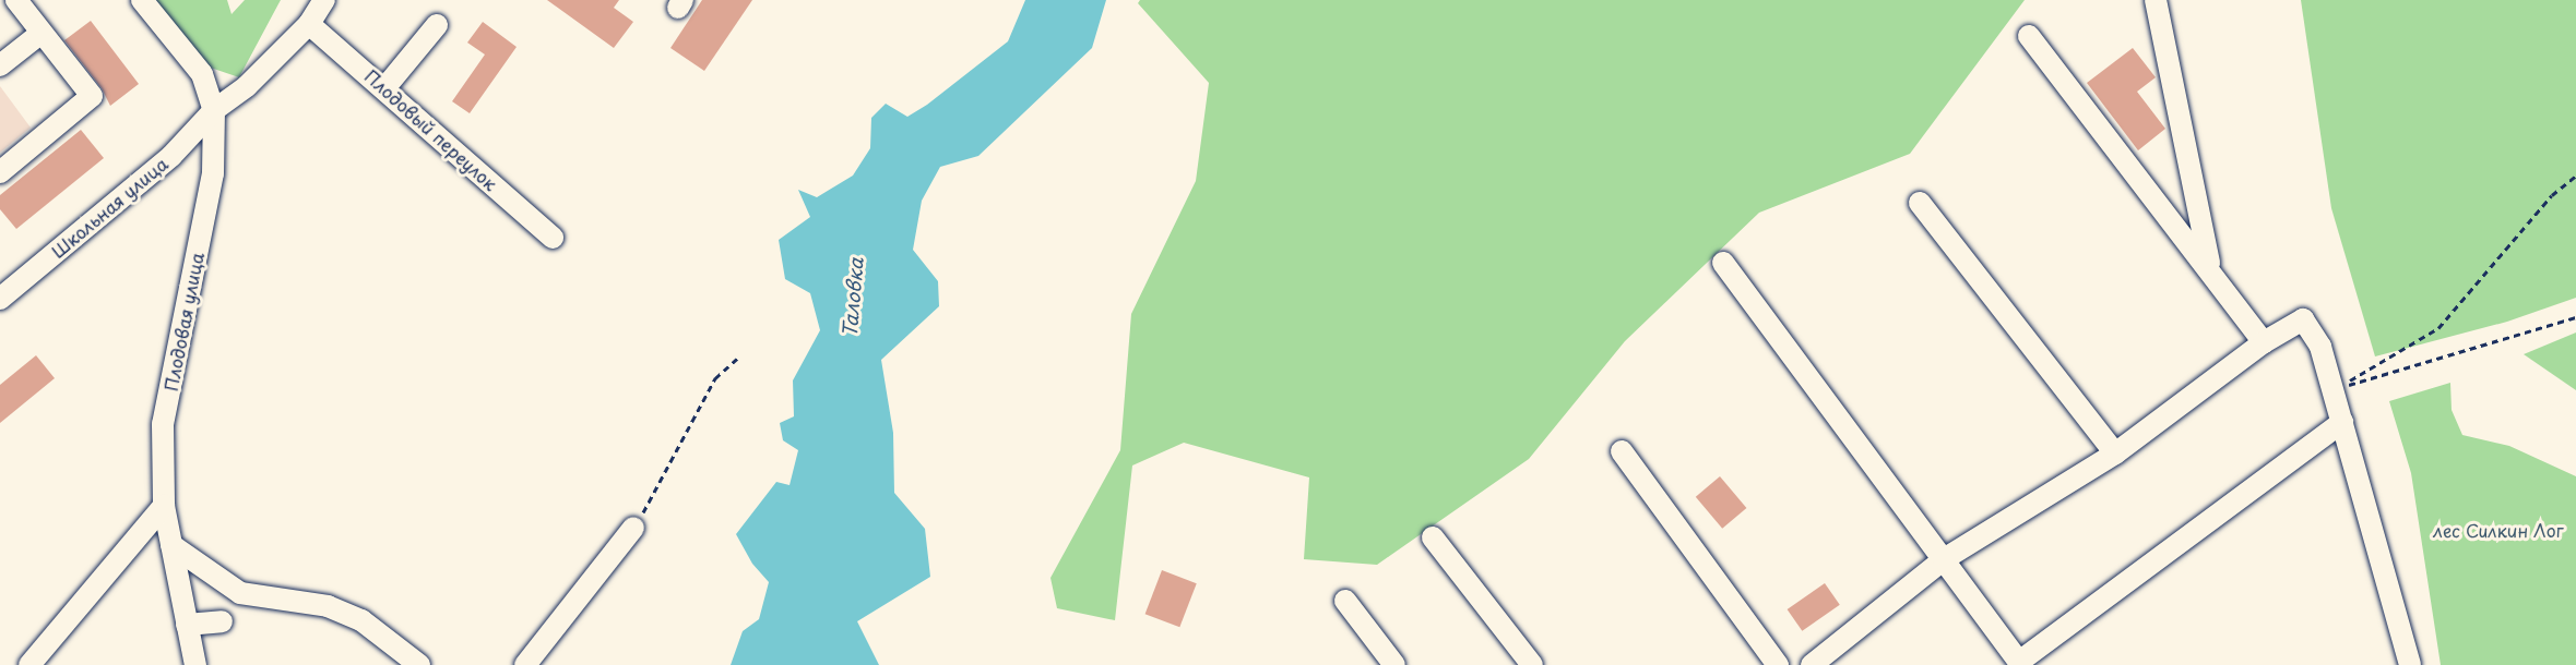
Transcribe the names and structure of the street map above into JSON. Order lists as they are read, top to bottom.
{
  "streets": {
    "street": ["Плодовый переулок", "Школьная улица", "Плодовая улица"]
  },
  "crossings": [
    ["Школьная улица", "Плодовая улица"]
  ],
  "water": ["Таловка"],
  "parks": ["лес Силкин Лог"]
}
